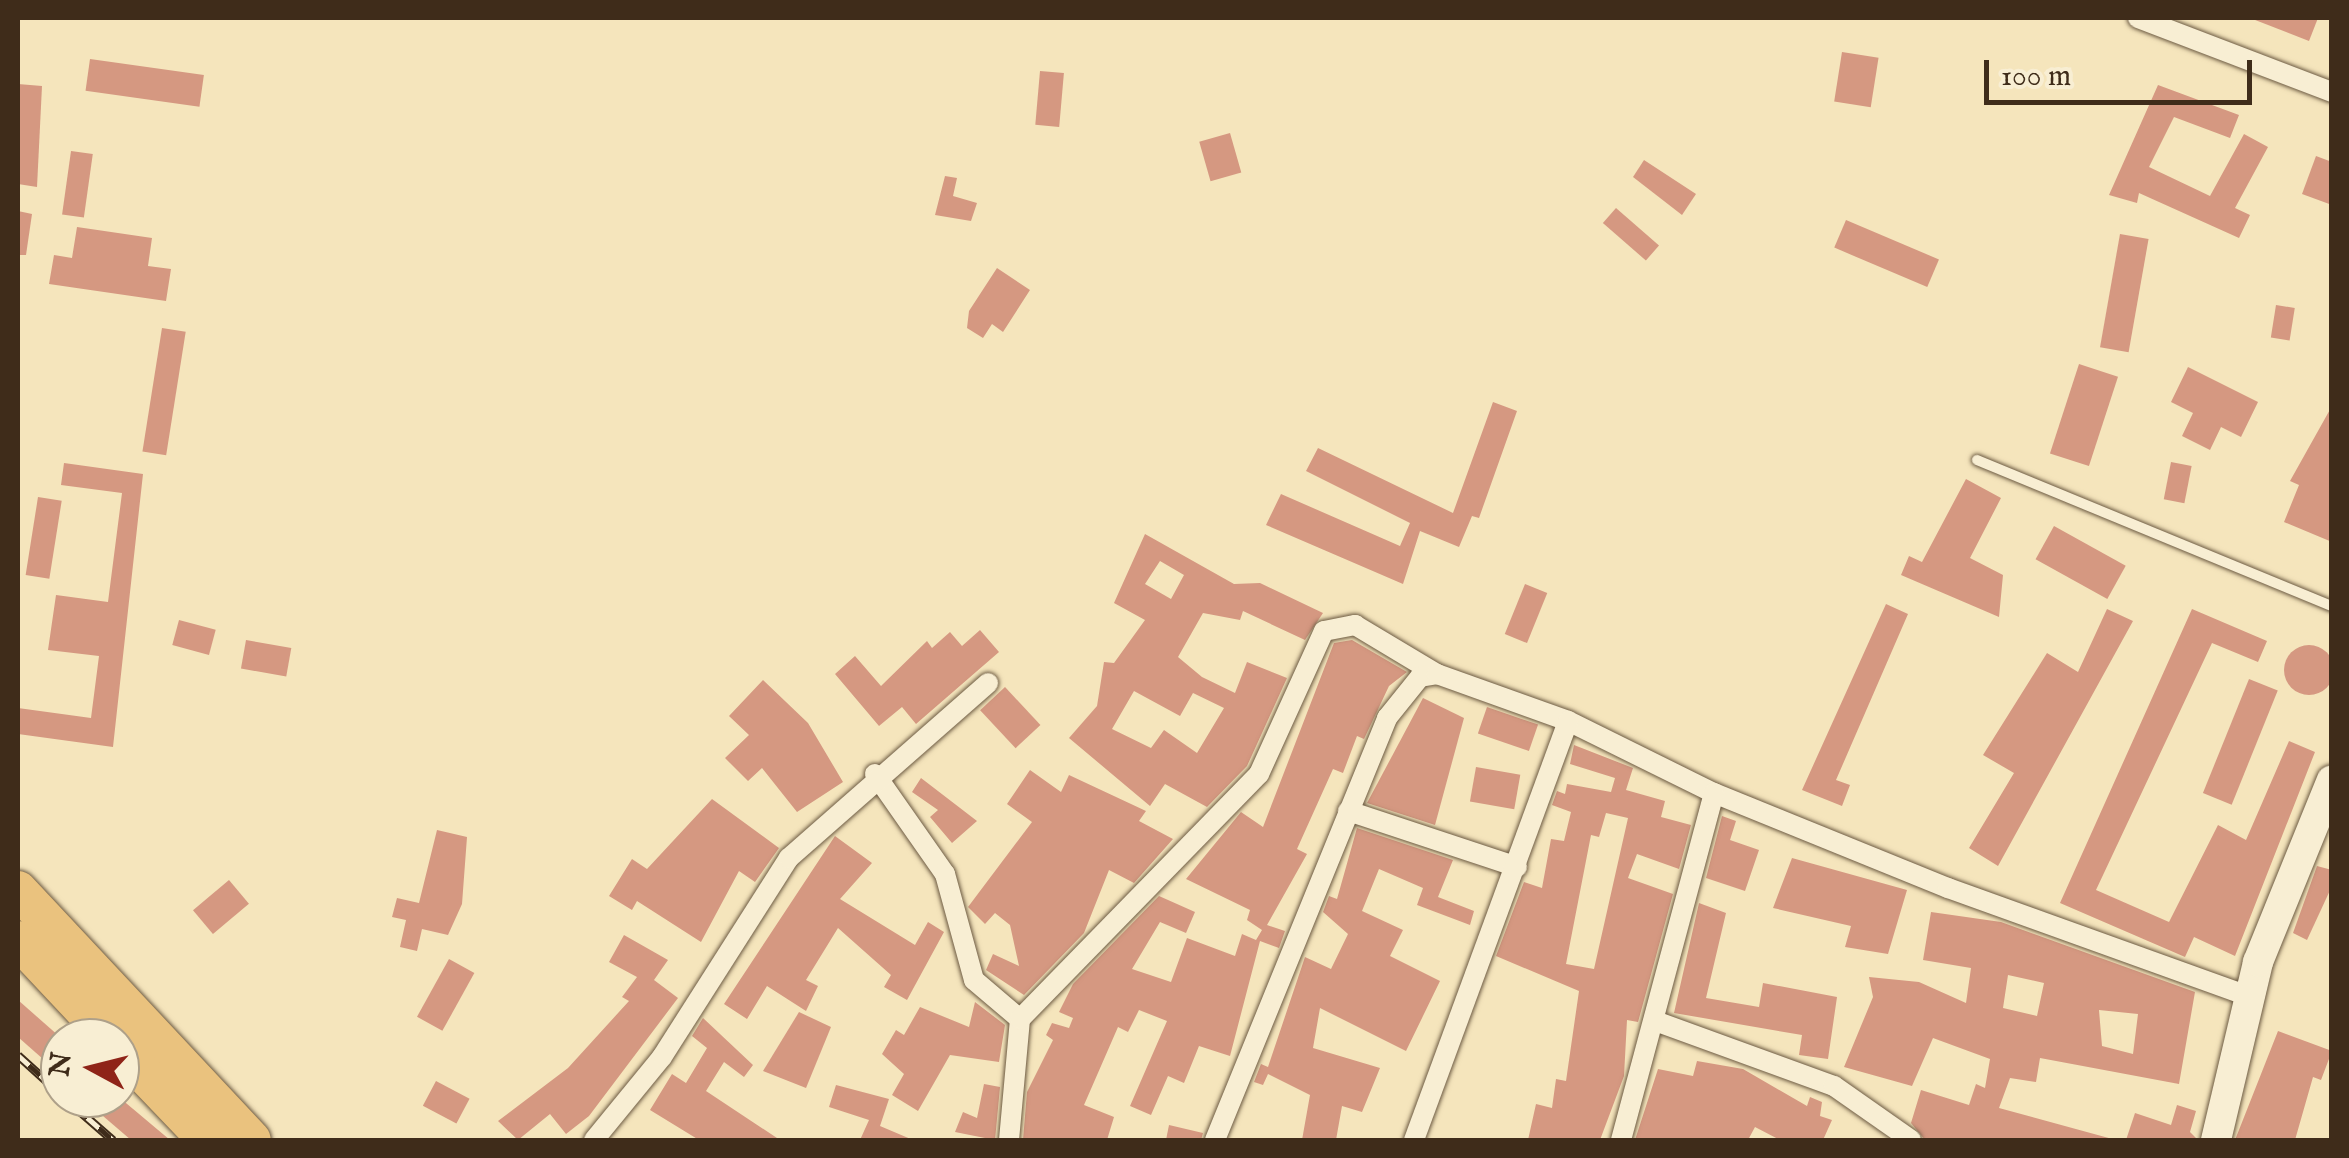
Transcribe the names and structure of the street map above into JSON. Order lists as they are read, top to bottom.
{
  "scale_bar": "100 m",
  "north": "left"
}
